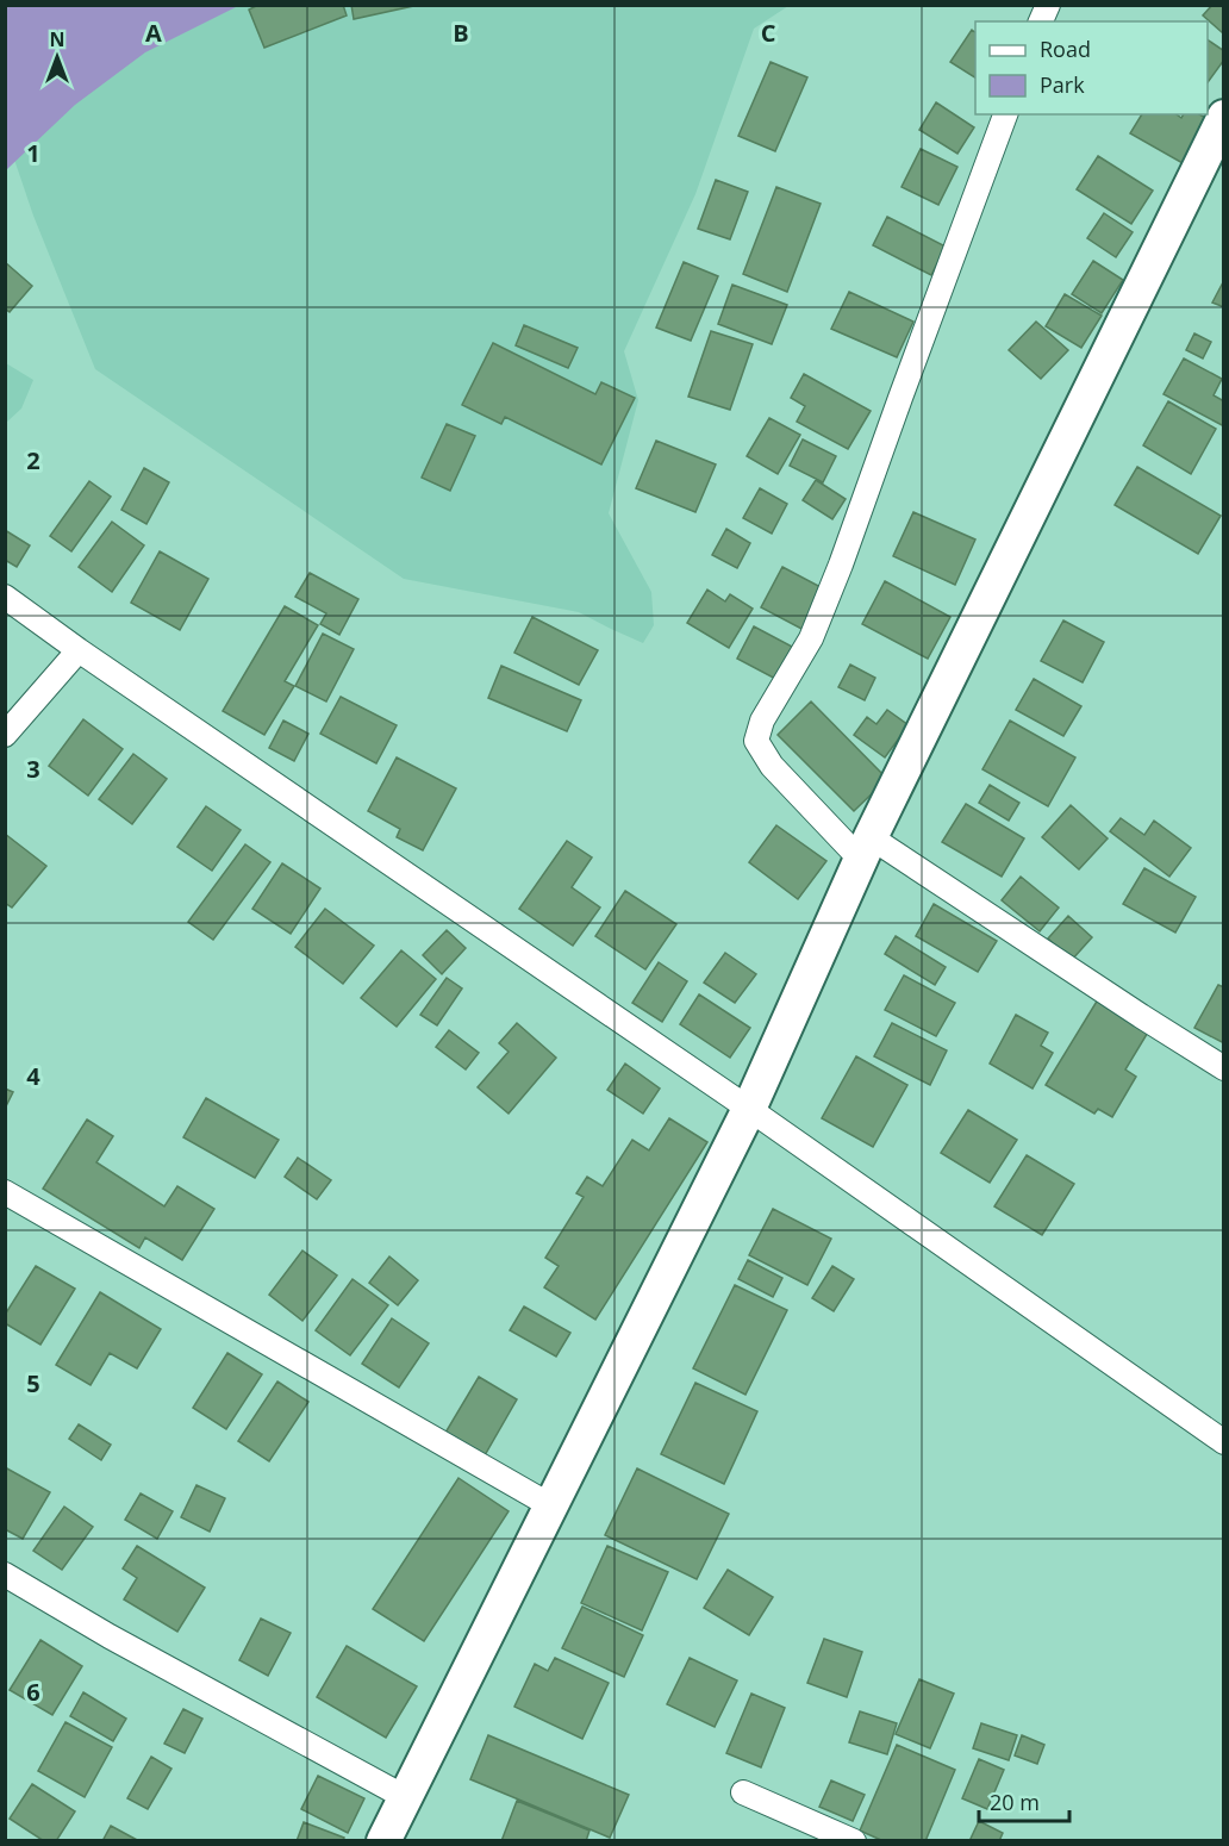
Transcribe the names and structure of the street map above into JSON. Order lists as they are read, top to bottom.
{
  "legend": ["Road", "Park"],
  "scale_bar": "20 m",
  "north": "top",
  "grid": {
    "columns": ["A", "B", "C"],
    "rows": [
      "1",
      "2",
      "3",
      "4",
      "5",
      "6"
    ]
  }
}
